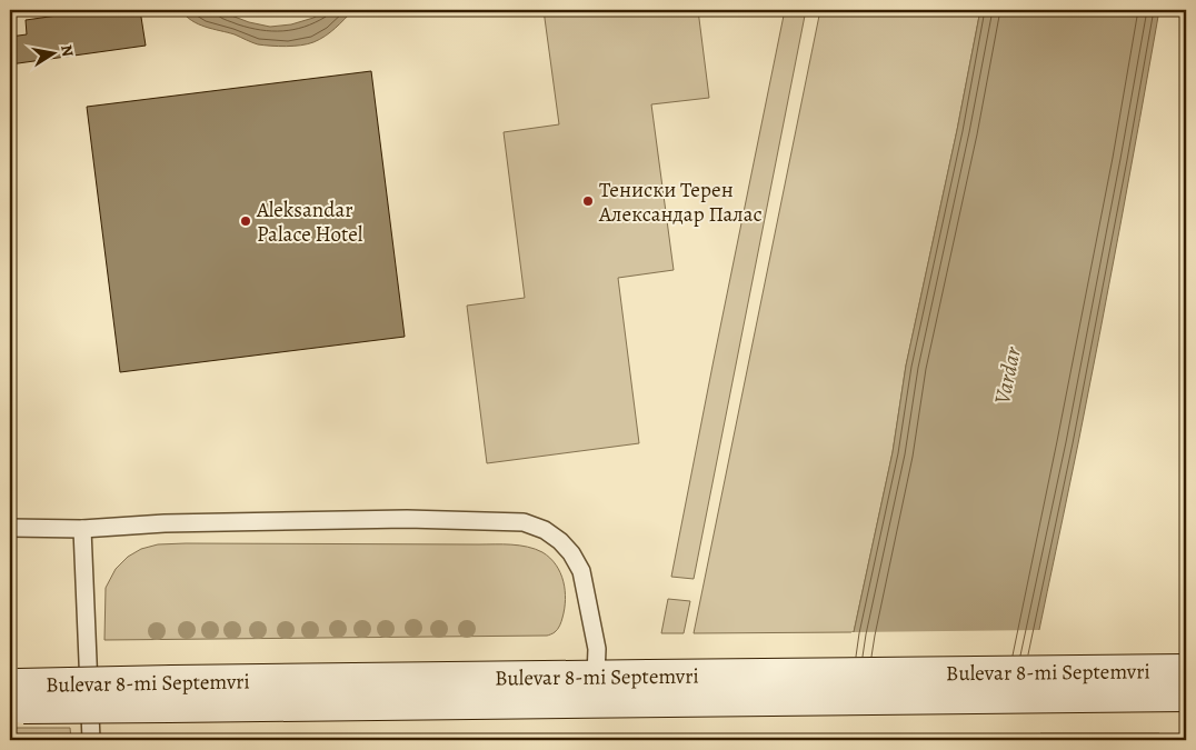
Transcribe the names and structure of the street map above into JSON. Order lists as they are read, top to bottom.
{
  "streets": {
    "street": ["Bulevar 8-mi Septemvri"]
  },
  "water": ["Vardar"],
  "places": ["Тениски Терен Александар Палас", "Aleksandar Palace Hotel"],
  "north": "right"
}
